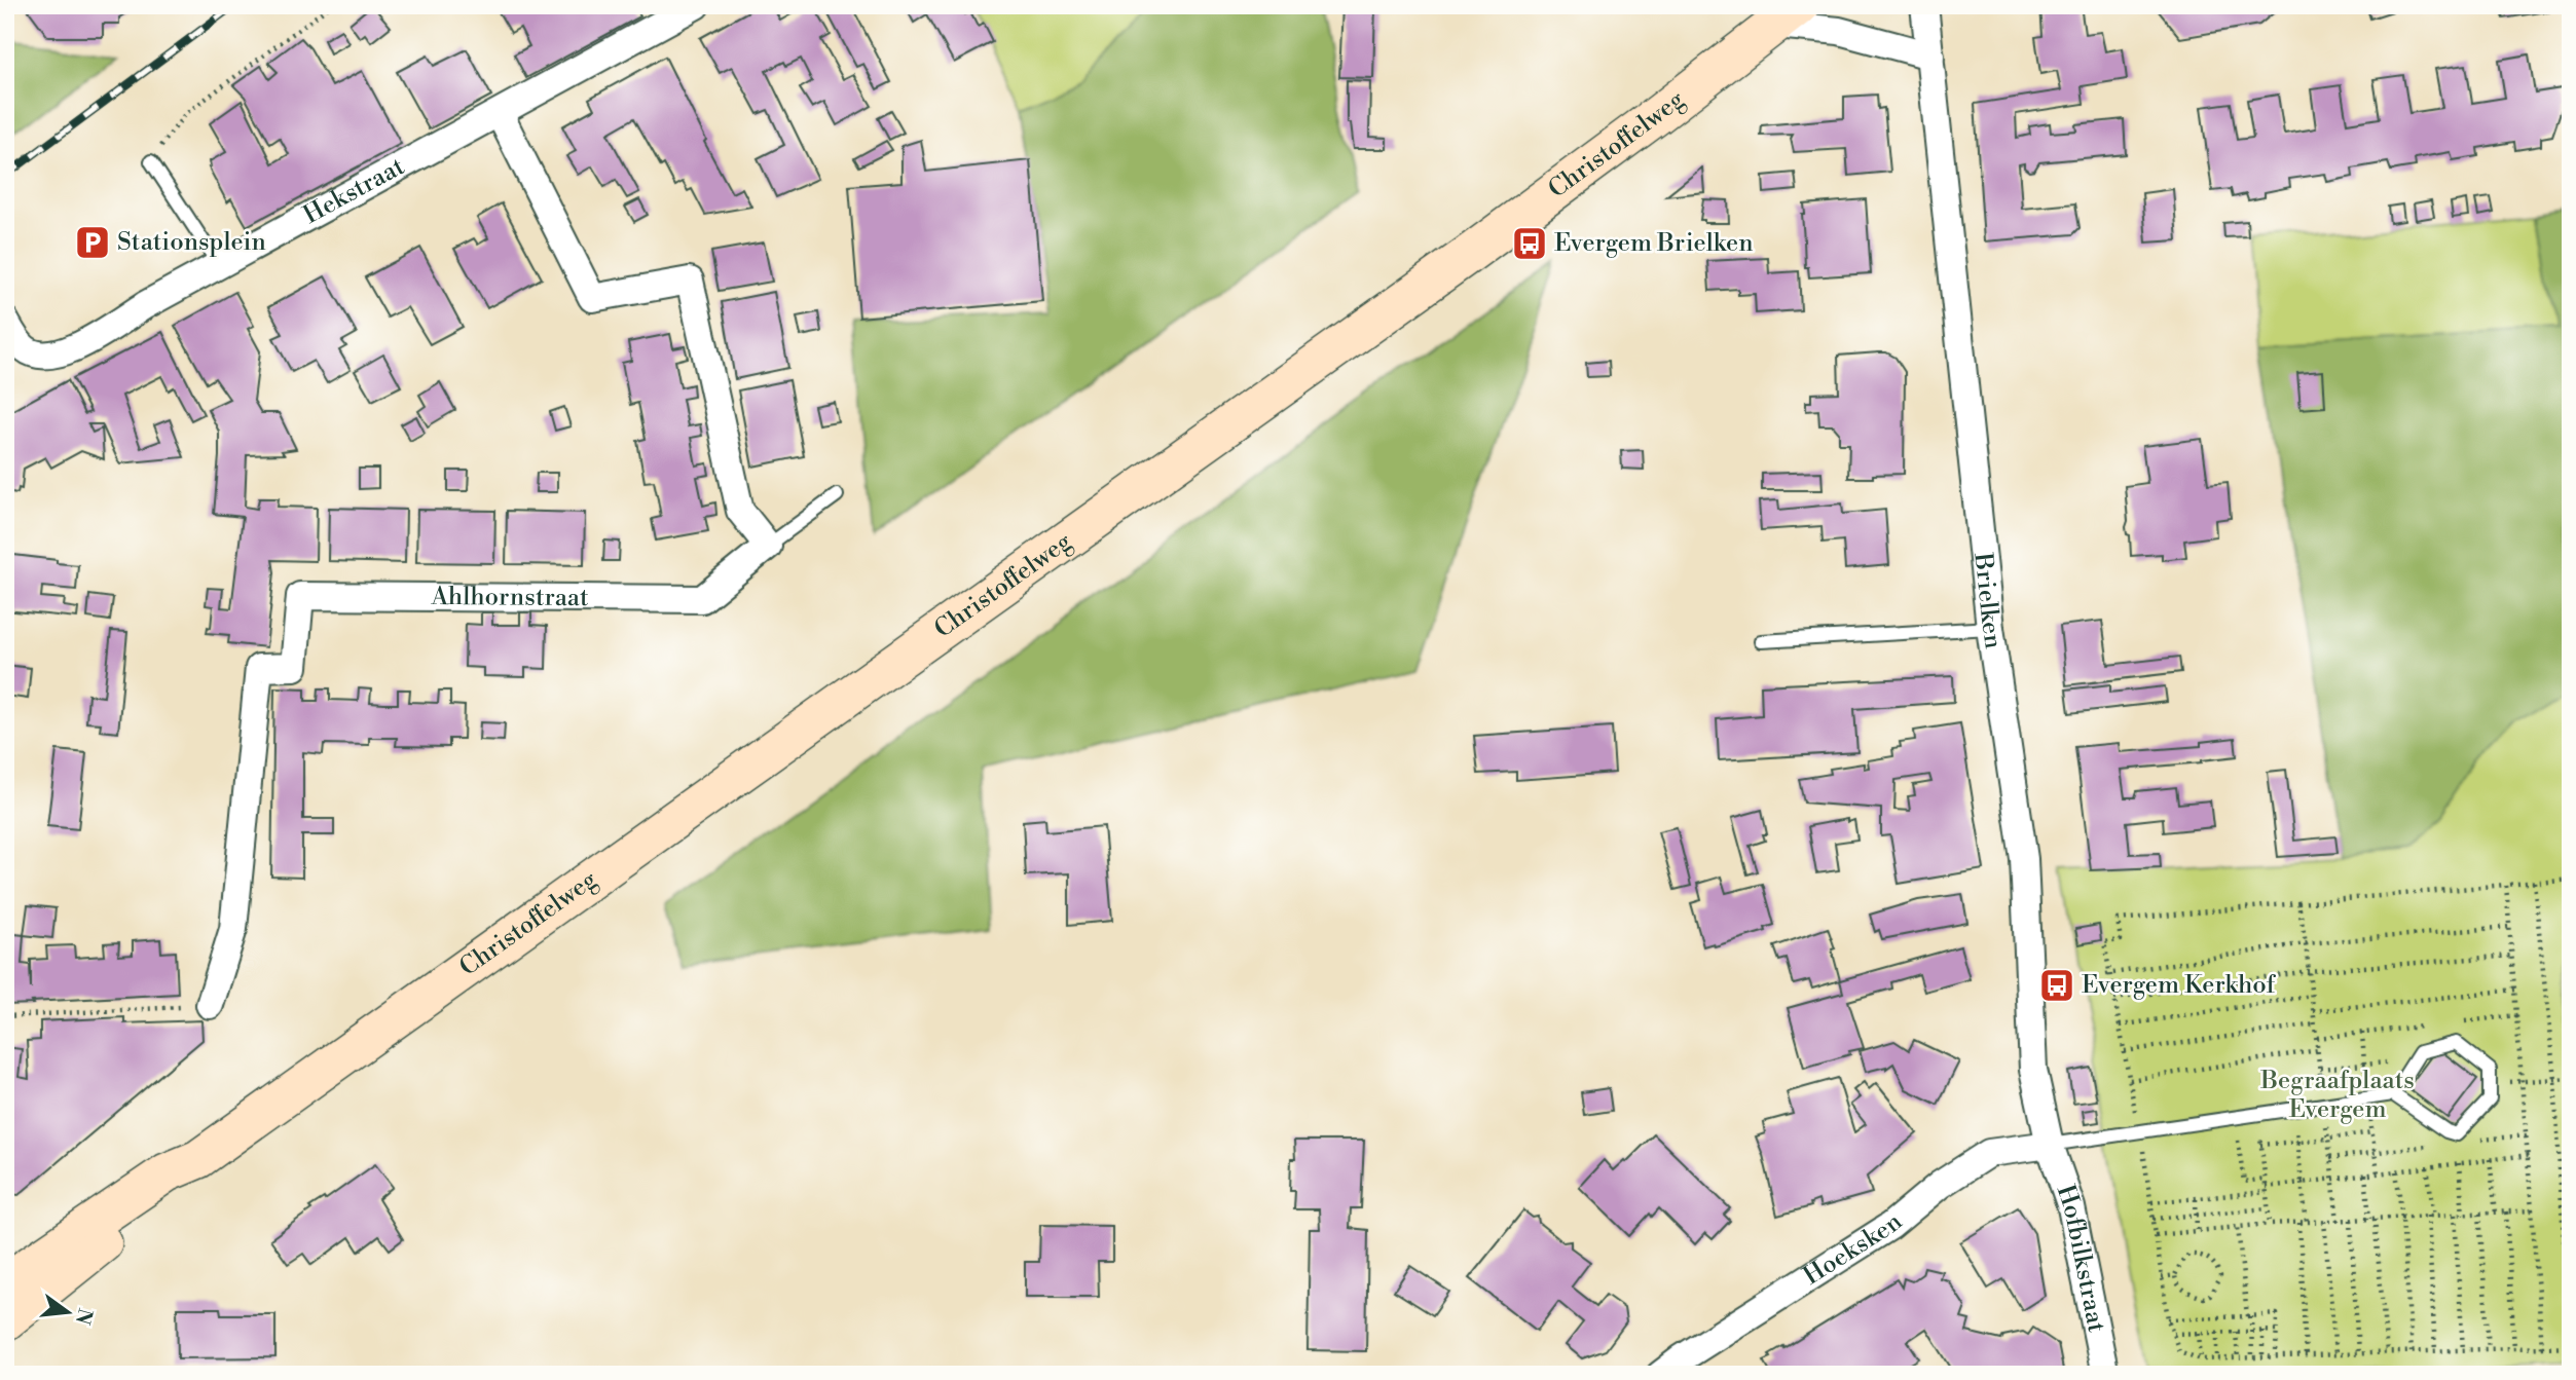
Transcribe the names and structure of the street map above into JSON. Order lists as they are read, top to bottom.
{
  "streets": {
    "main road": ["Christoffelweg"],
    "street": [
      "Hekstraat",
      "Ahlhornstraat",
      "Brielken",
      "Hoeksken",
      "Hofbilkstraat"
    ]
  },
  "crossings": [
    ["Brielken", "Hoeksken"],
    ["Brielken", "Hofbilkstraat"],
    ["Hoeksken", "Hofbilkstraat"]
  ],
  "parks": ["Begraafplaats Evergem"],
  "places": {
    "parking": ["Stationsplein"],
    "bus stop": ["Evergem Brielken", "Evergem Kerkhof"]
  },
  "north": "right"
}
